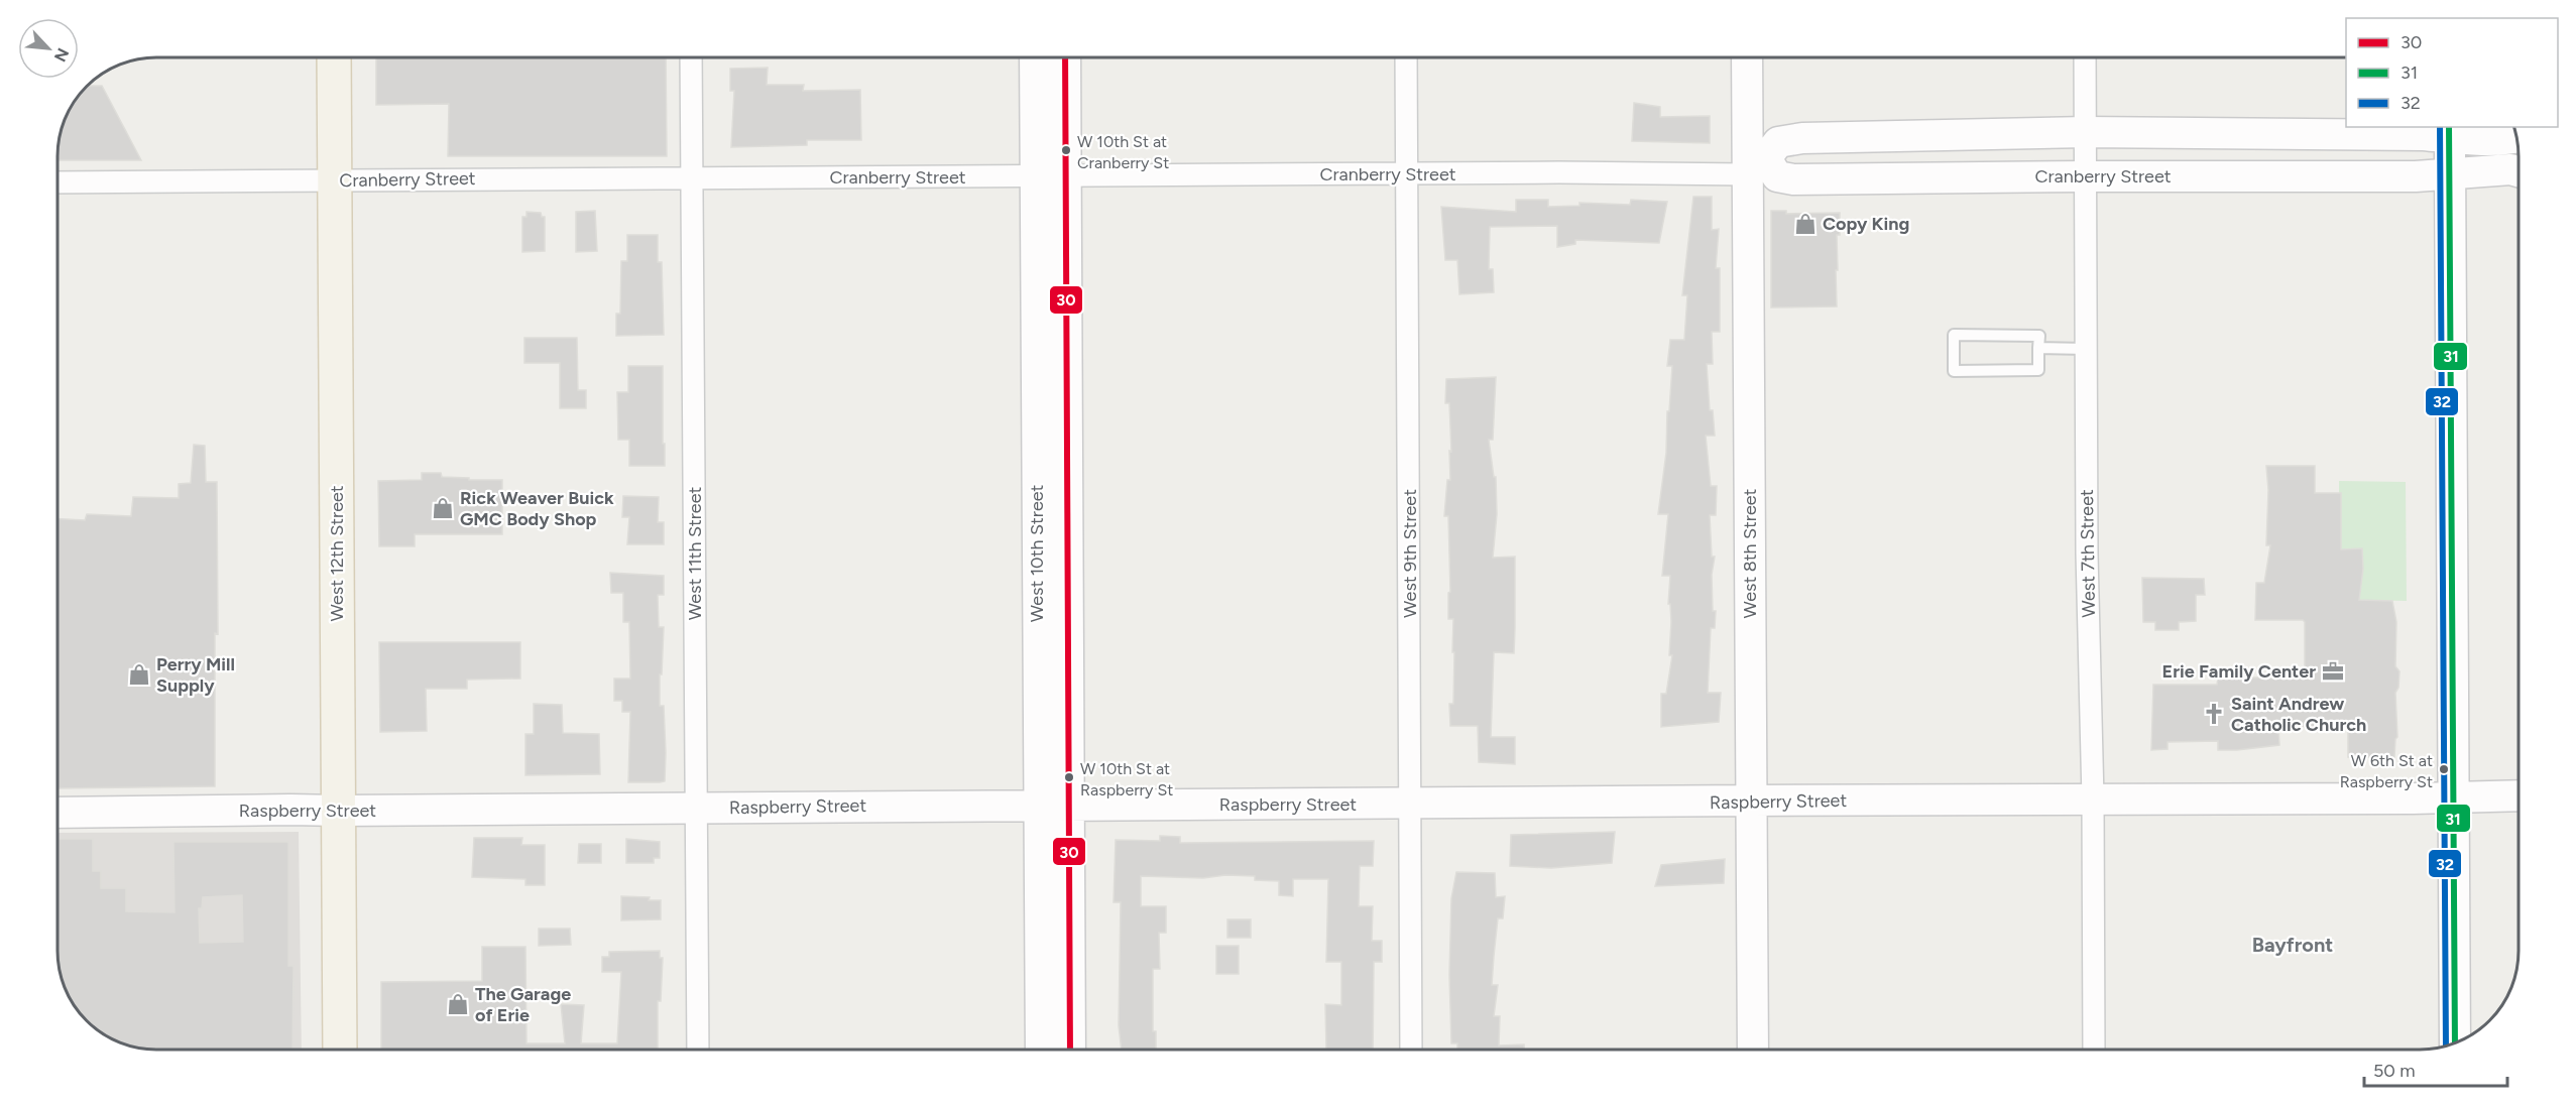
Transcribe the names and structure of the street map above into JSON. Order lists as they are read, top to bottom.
{
  "streets": {
    "main road": ["West 12th Street"],
    "street": [
      "Cranberry Street",
      "West 11th Street",
      "West 10th Street",
      "West 9th Street",
      "West 8th Street",
      "West 7th Street",
      "Raspberry Street"
    ]
  },
  "crossings": [
    ["Cranberry Street", "West 12th Street"],
    ["Cranberry Street", "West 11th Street"],
    ["Cranberry Street", "West 10th Street"],
    ["Cranberry Street", "West 9th Street"],
    ["Cranberry Street", "West 8th Street"],
    ["Cranberry Street", "West 7th Street"],
    ["West 12th Street", "Raspberry Street"],
    ["West 11th Street", "Raspberry Street"],
    ["West 10th Street", "Raspberry Street"],
    ["West 9th Street", "Raspberry Street"],
    ["West 8th Street", "Raspberry Street"],
    ["West 7th Street", "Raspberry Street"]
  ],
  "districts": ["Bayfront"],
  "places": {
    "other": ["W 10th St at Cranberry St", "W 6th St at Raspberry St", "W 10th St at Raspberry St"],
    "shop": [
      "Copy King",
      "Rick Weaver Buick GMC Body Shop",
      "Perry Mill Supply",
      "The Garage of Erie"
    ],
    "office": ["Erie Family Center"],
    "church": ["Saint Andrew Catholic Church"]
  },
  "lines": ["transit line 30", "transit line 31", "transit line 32"],
  "legend": ["30", "31", "32"],
  "scale_bar": "50 m",
  "north": "bottom right"
}
